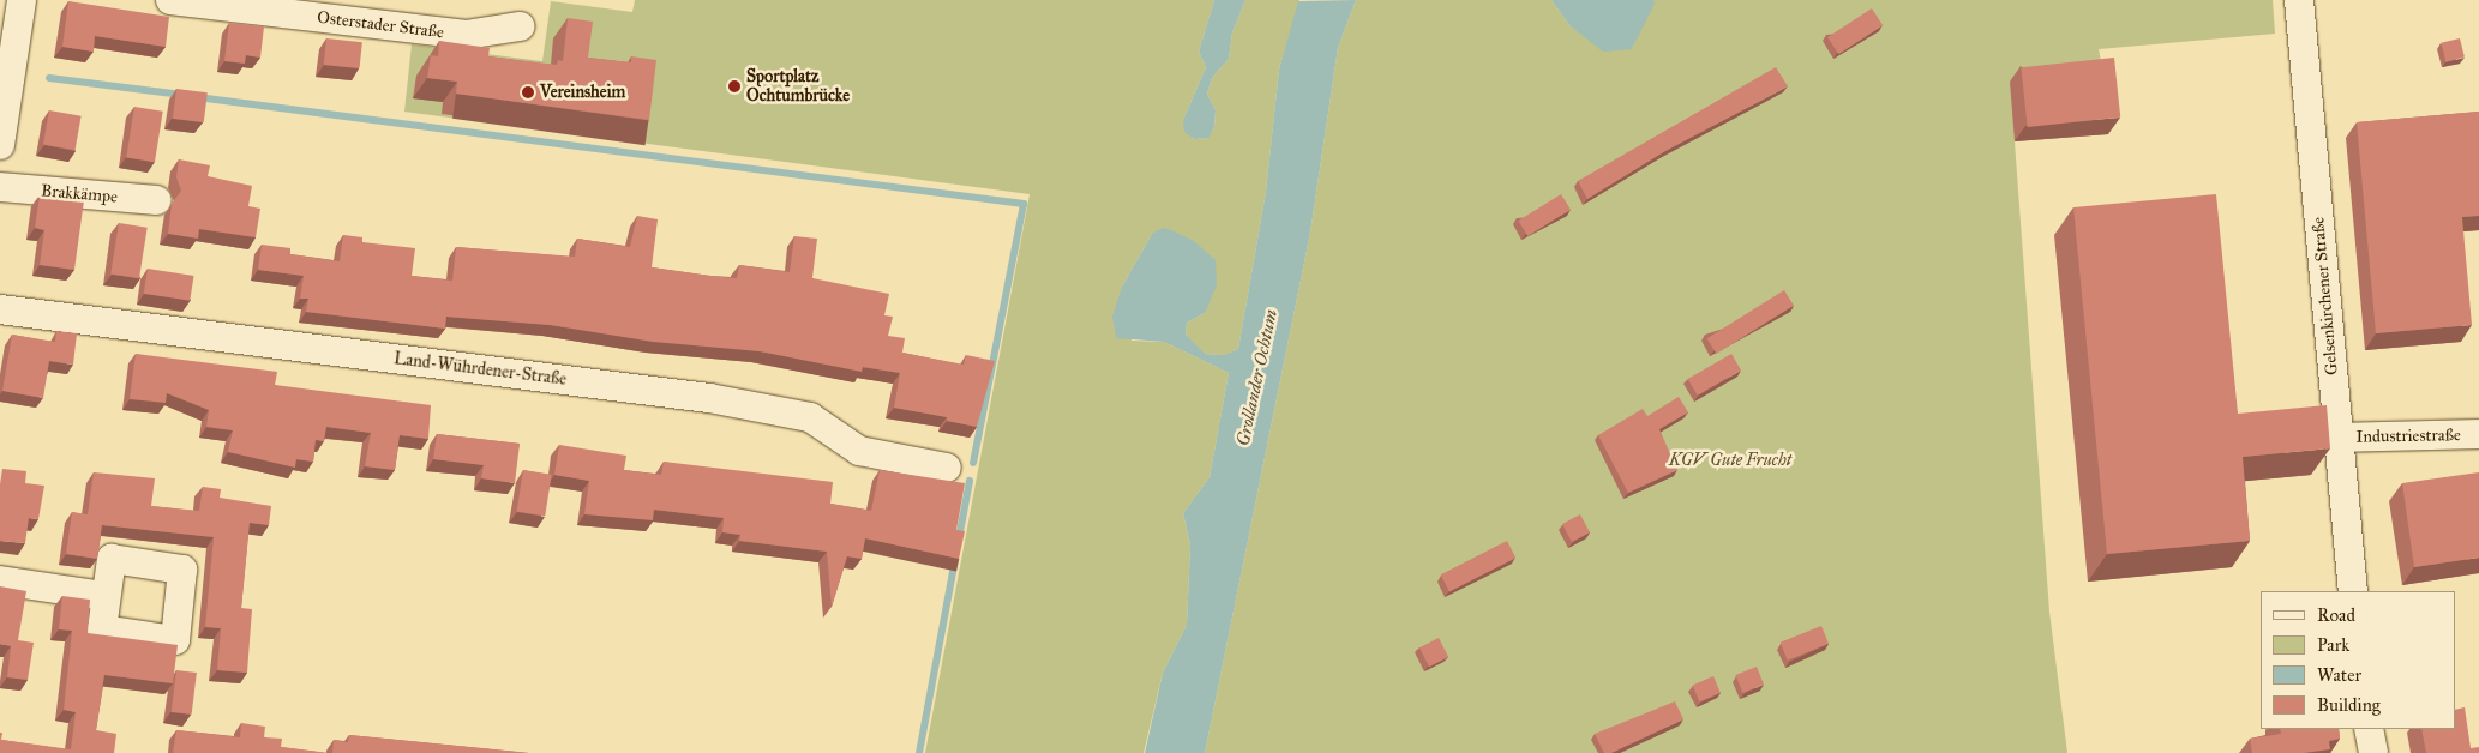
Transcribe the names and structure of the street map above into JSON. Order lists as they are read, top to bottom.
{
  "streets": {
    "street": [
      "Osterstader Straße",
      "Brakkämpe",
      "Gelsenkirchener Straße",
      "Land-Wührdener-Straße",
      "Industriestraße"
    ]
  },
  "crossings": [
    ["Gelsenkirchener Straße", "Industriestraße"]
  ],
  "water": ["Grollander Ochtum"],
  "parks": ["KGV Gute Frucht"],
  "places": ["Sportplatz Ochtumbrücke", "Vereinsheim"],
  "legend": [
    "Road",
    "Park",
    "Water",
    "Building"
  ]
}
